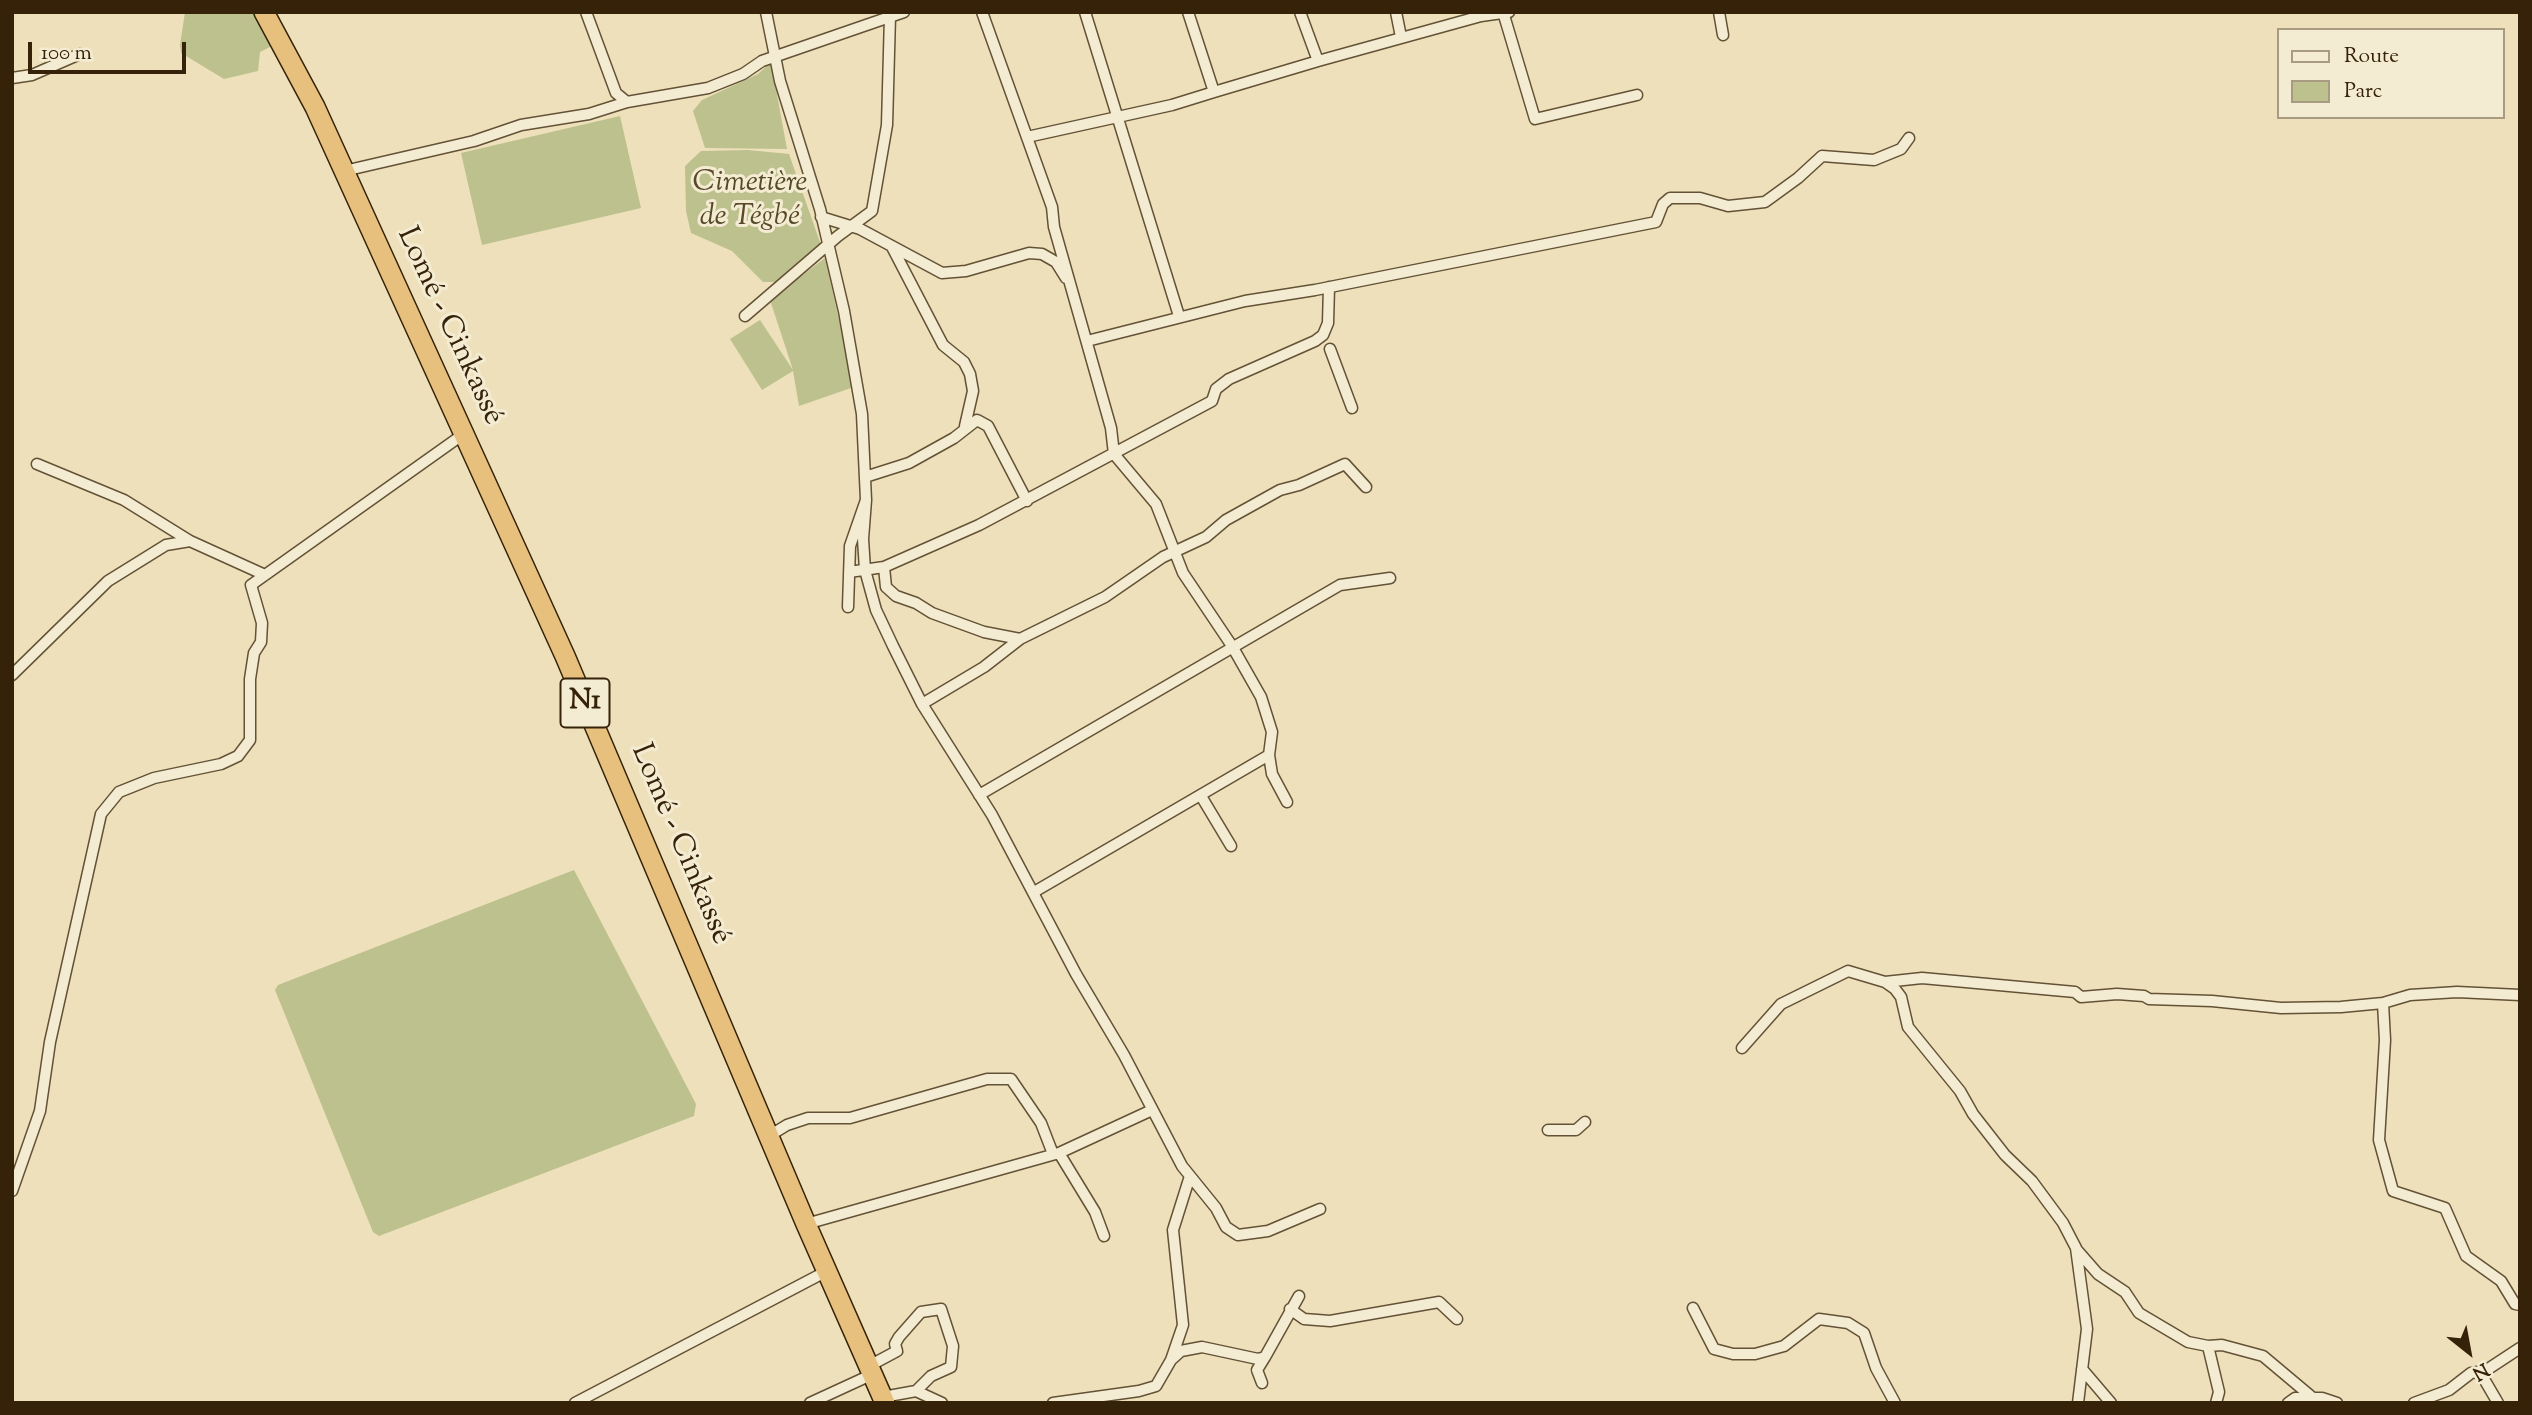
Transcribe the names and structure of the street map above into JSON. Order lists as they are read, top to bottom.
{
  "streets": {
    "highway": ["Lomé - Cinkassé", "N1"]
  },
  "parks": ["Cimetière de Tégbé"],
  "legend": ["Route", "Parc"],
  "scale_bar": "100 m",
  "north": "bottom right"
}
